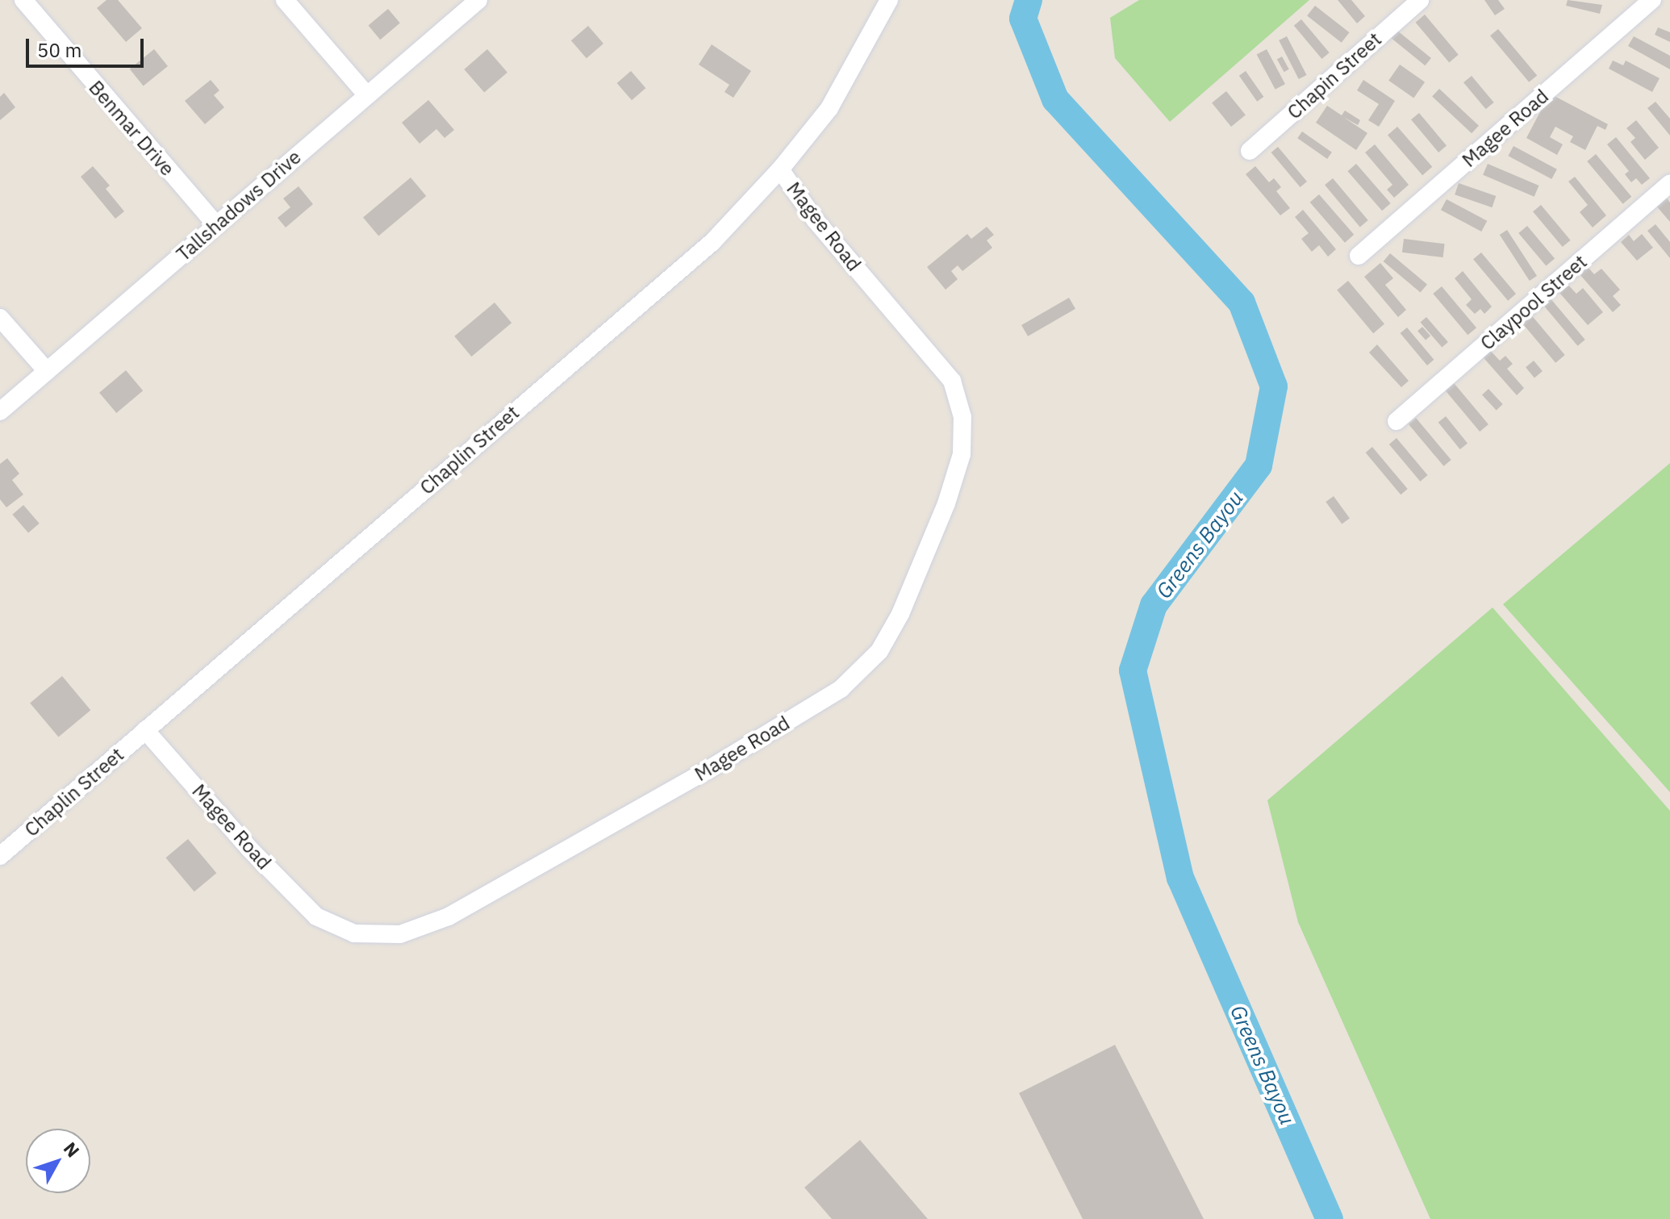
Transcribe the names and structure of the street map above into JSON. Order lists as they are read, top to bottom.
{
  "streets": {
    "street": [
      "Chapin Street",
      "Benmar Drive",
      "Magee Road",
      "Tallshadows Drive",
      "Claypool Street",
      "Chaplin Street"
    ]
  },
  "crossings": [
    ["Benmar Drive", "Tallshadows Drive"],
    ["Magee Road", "Chaplin Street"]
  ],
  "water": ["Greens Bayou"],
  "scale_bar": "50 m",
  "north": "top right"
}
